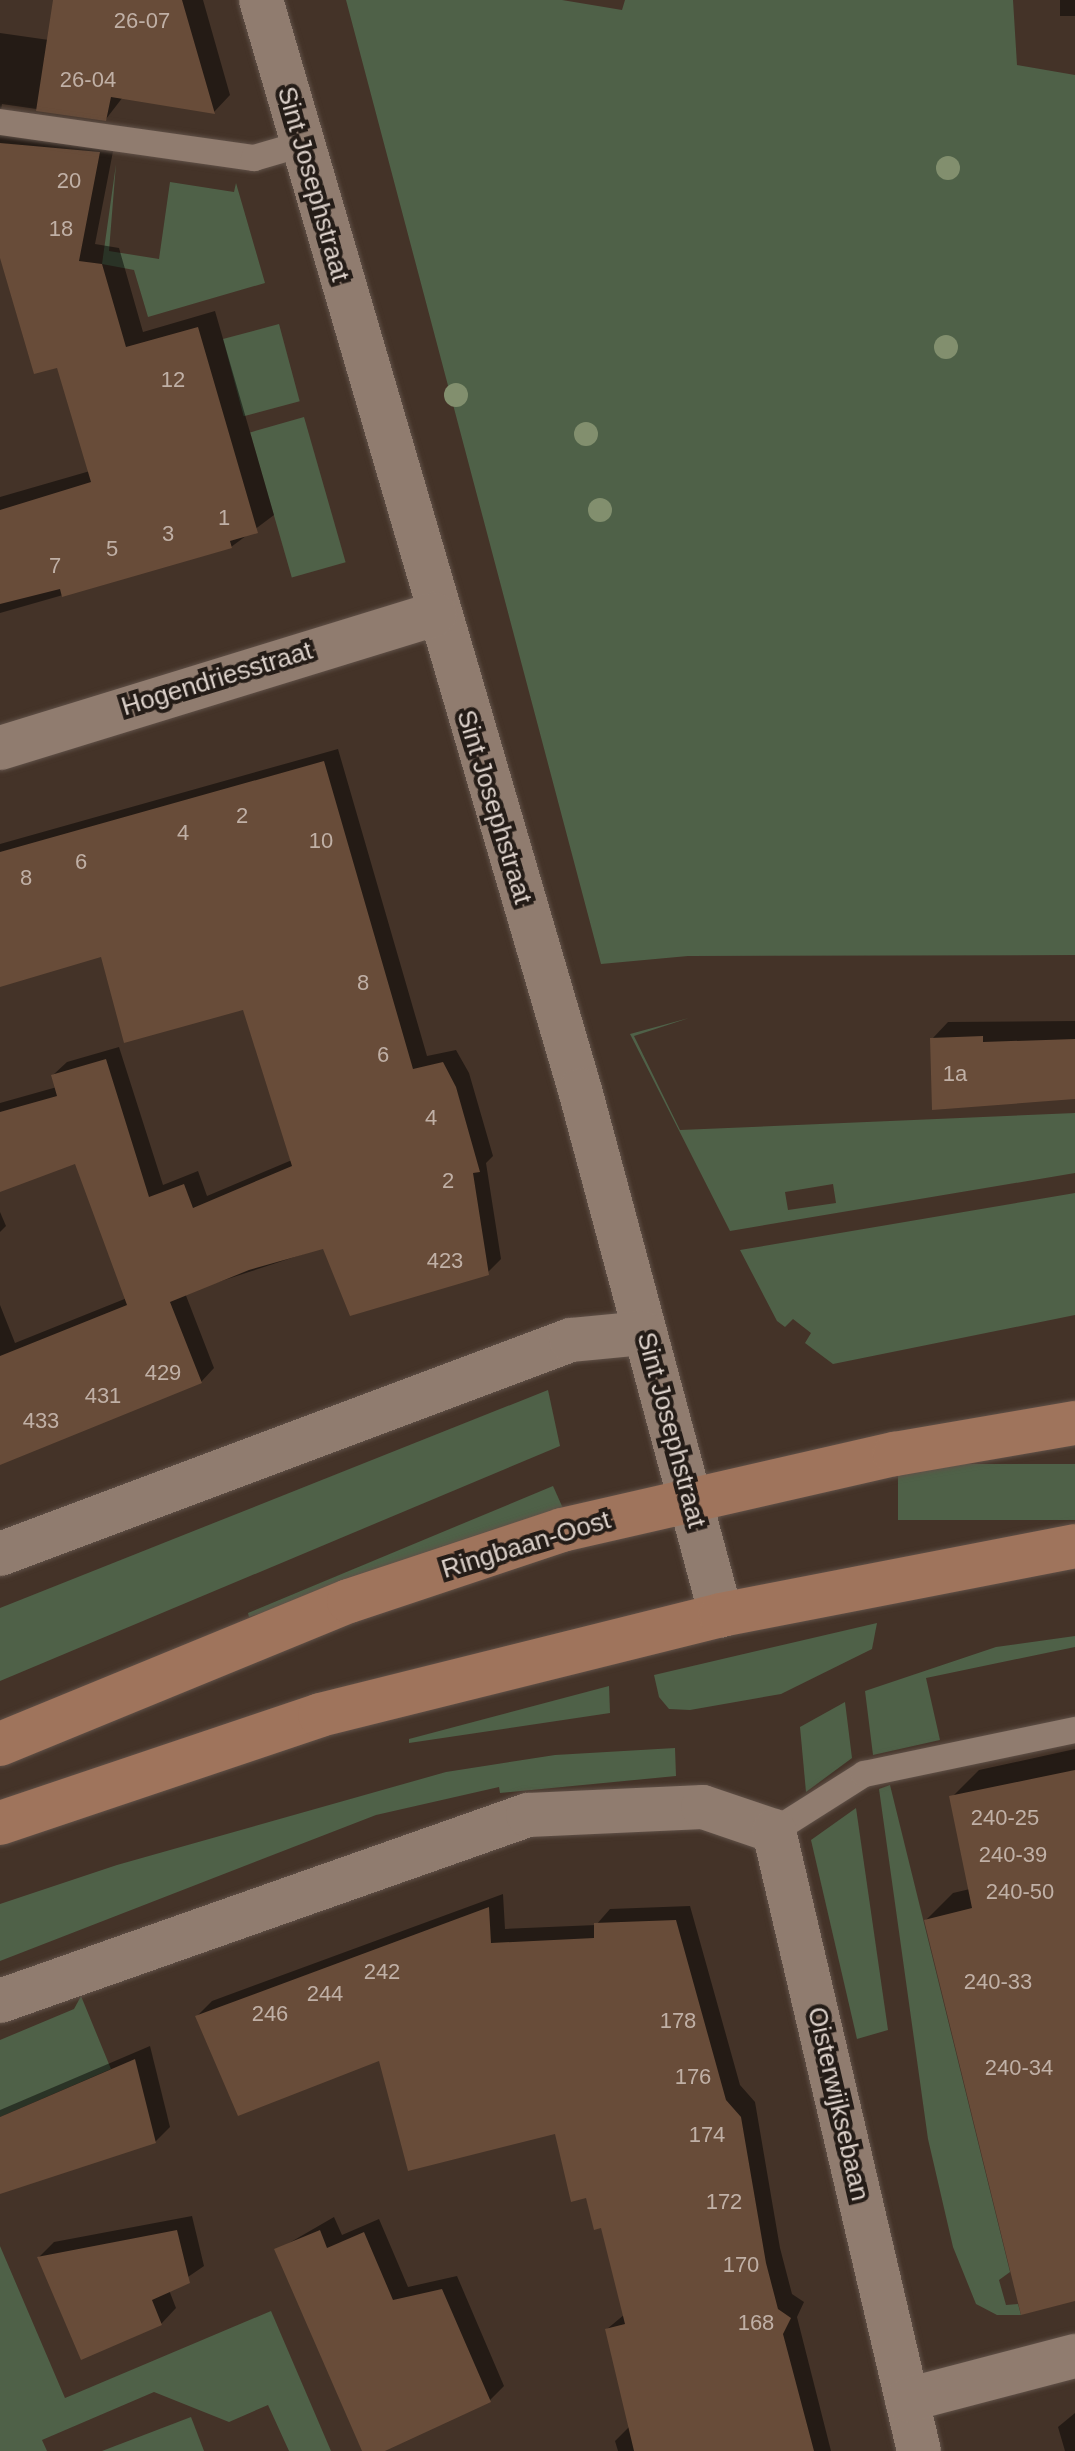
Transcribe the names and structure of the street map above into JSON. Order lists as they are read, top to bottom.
{
  "streets": {
    "main road": ["Ringbaan-Oost"],
    "street": ["Sint Josephstraat", "Hogendriesstraat", "Oisterwijksebaan"]
  },
  "crossings": [
    ["Sint Josephstraat", "Hogendriesstraat"],
    ["Sint Josephstraat", "Ringbaan-Oost"]
  ],
  "house_numbers": [
    "26-07",
    "26-04",
    "20",
    "18",
    "12",
    "1",
    "3",
    "5",
    "7",
    "2",
    "4",
    "10",
    "6",
    "8",
    "8",
    "6",
    "1a",
    "4",
    "2",
    "423",
    "429",
    "431",
    "433",
    "240-25",
    "240-39",
    "240-50",
    "242",
    "240-33",
    "244",
    "246",
    "178",
    "240-34",
    "176",
    "174",
    "172",
    "170",
    "168"
  ]
}
